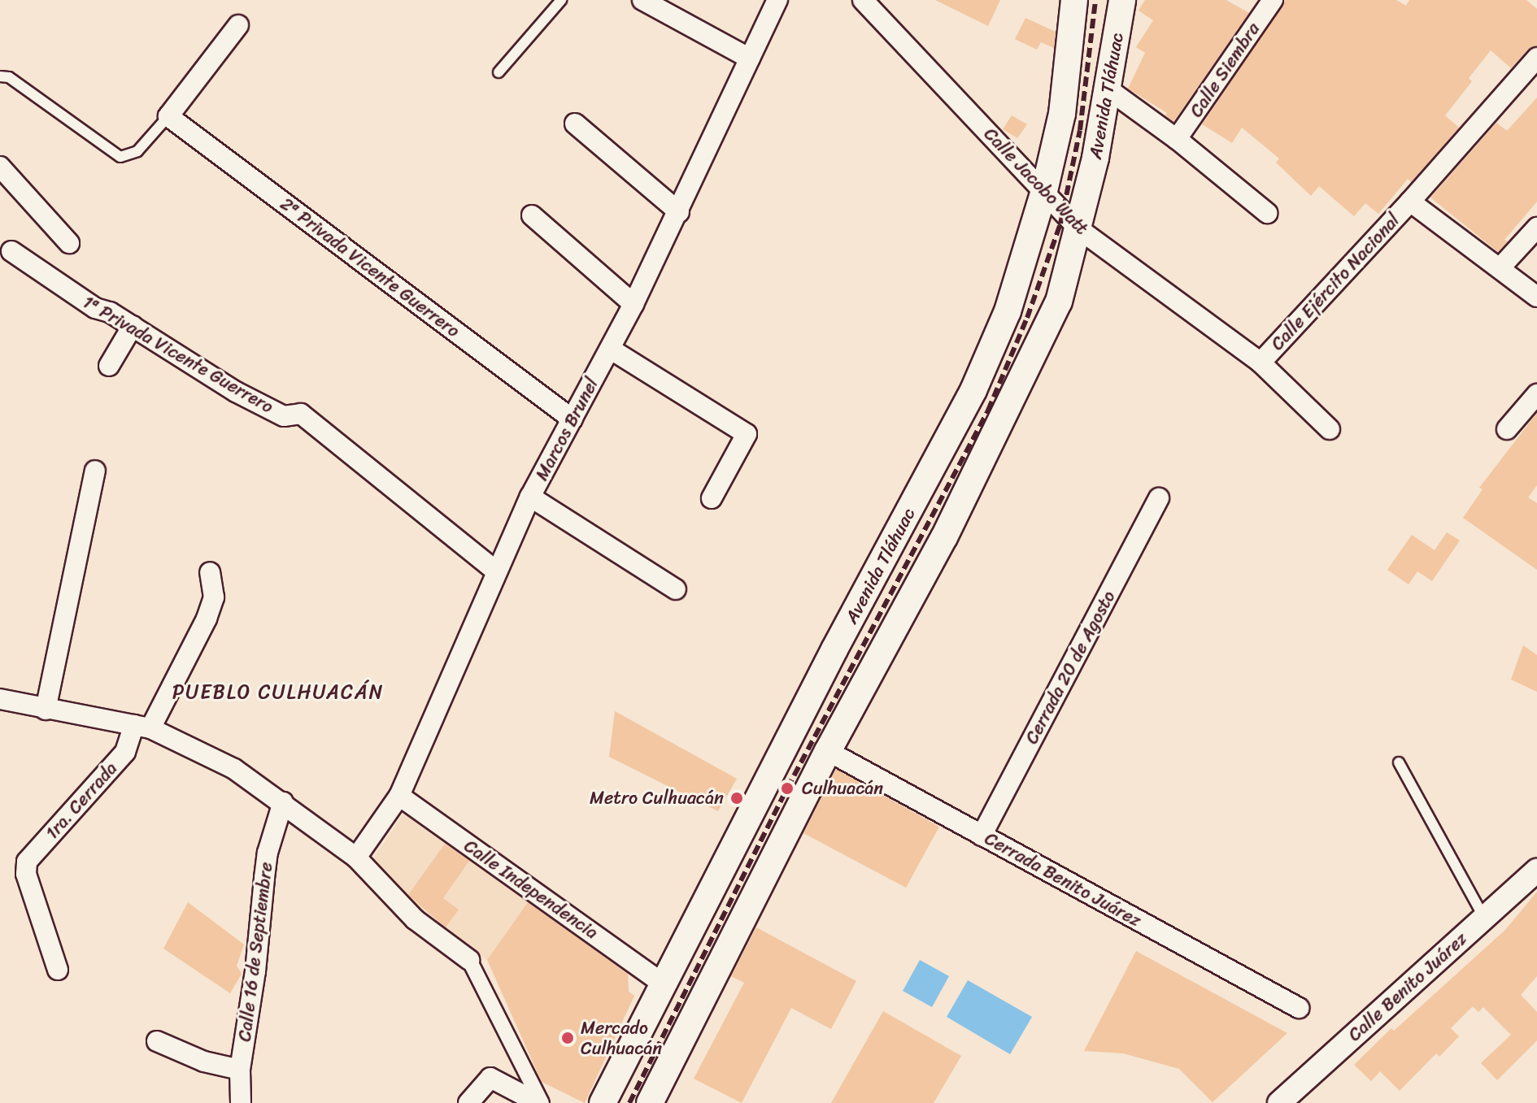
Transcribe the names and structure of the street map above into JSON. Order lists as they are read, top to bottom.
{
  "streets": {
    "main road": ["Avenida Tláhuac"],
    "street": [
      "Calle Siembra",
      "Calle Jacobo Watt",
      "2ª Privada Vicente Guerrero",
      "Calle Ejército Nacional",
      "1ª Privada Vicente Guerrero",
      "Marcos Brunel",
      "Cerrada 20 de Agosto",
      "1ra. Cerrada",
      "Cerrada Benito Juárez",
      "Calle Independencia",
      "Calle 16 de Septiembre",
      "Calle Benito Juárez"
    ]
  },
  "crossings": [
    ["Avenida Tláhuac", "Calle Jacobo Watt"],
    ["Avenida Tláhuac", "Cerrada Benito Juárez"],
    ["Avenida Tláhuac", "Calle Independencia"],
    ["Calle Jacobo Watt", "Calle Ejército Nacional"],
    ["2ª Privada Vicente Guerrero", "Marcos Brunel"],
    ["1ª Privada Vicente Guerrero", "Marcos Brunel"],
    ["Marcos Brunel", "Calle Independencia"],
    ["Cerrada 20 de Agosto", "Cerrada Benito Juárez"]
  ],
  "districts": ["PUEBLO CULHUACÁN"],
  "places": ["Culhuacán", "Metro Culhuacán", "Mercado Culhuacán"]
}
